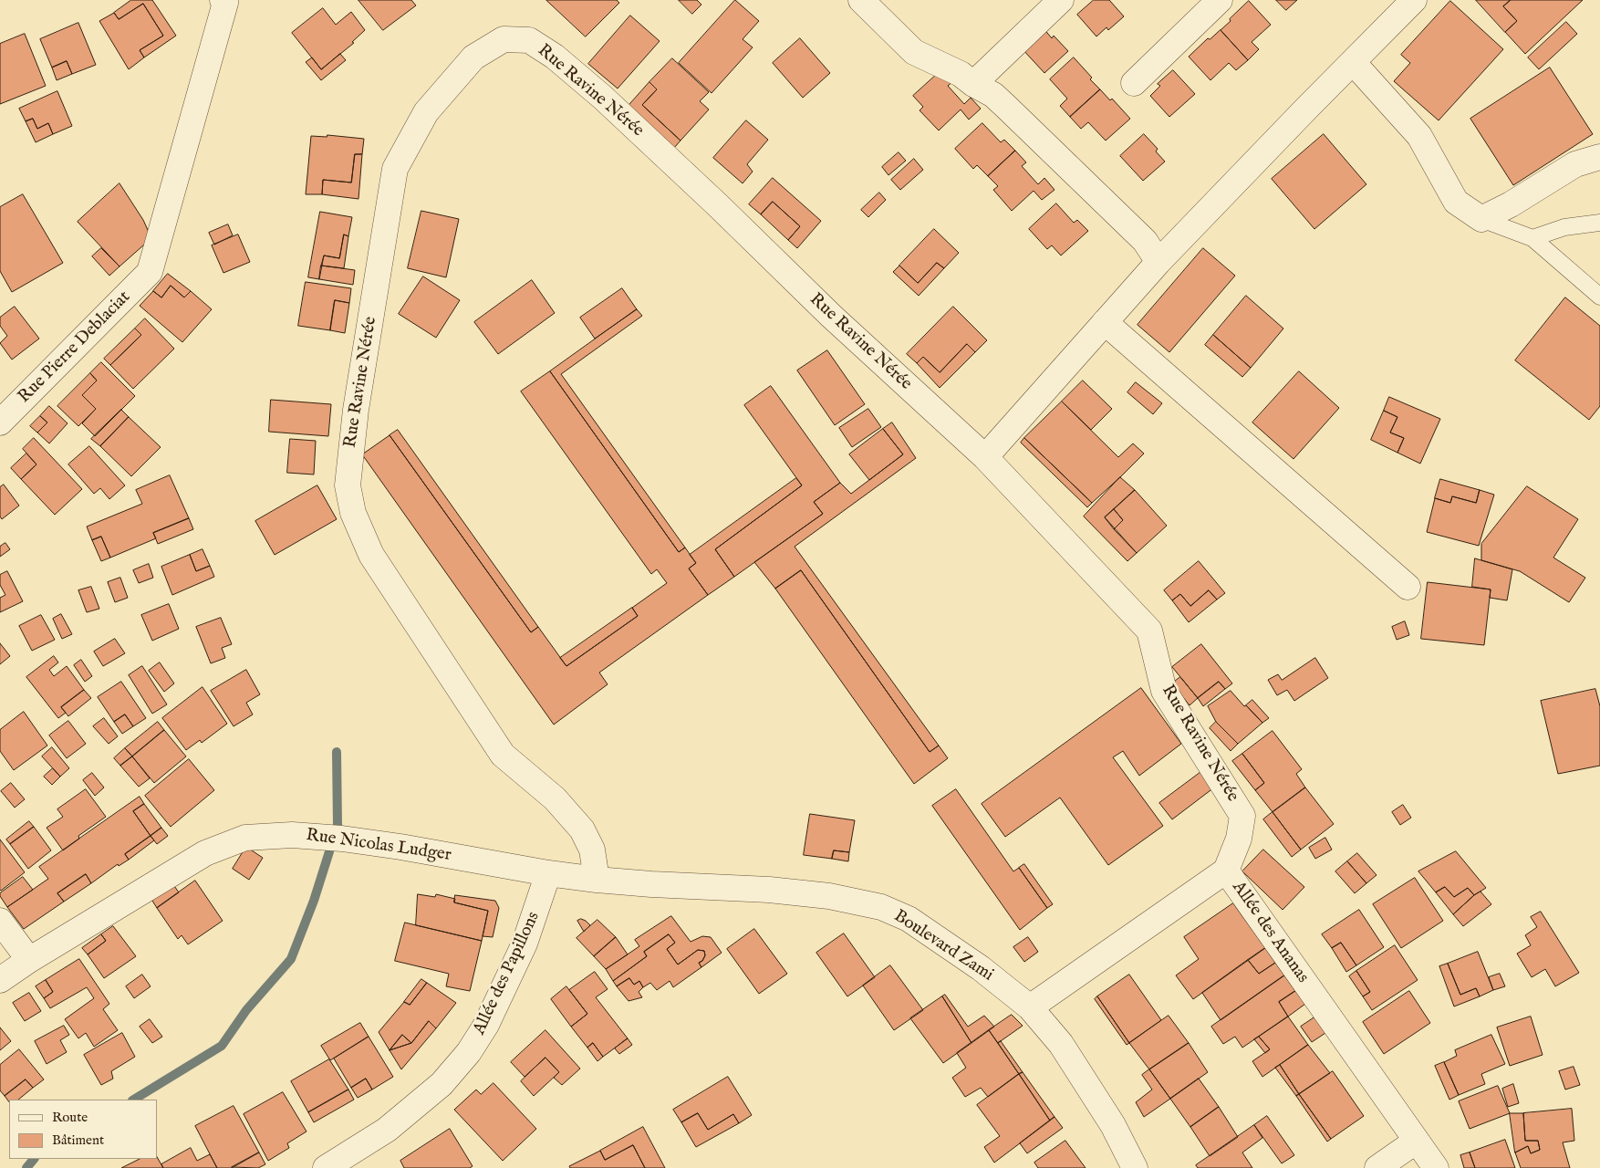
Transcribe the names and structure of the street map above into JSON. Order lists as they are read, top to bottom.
{
  "streets": {
    "street": [
      "Rue Ravine Nérée",
      "Rue Pierre Deblaciat",
      "Rue Nicolas Ludger",
      "Allée des Ananas",
      "Boulevard Zami",
      "Allée des Papillons"
    ]
  },
  "crossings": [
    ["Rue Ravine Nérée", "Allée des Ananas"],
    ["Rue Ravine Nérée", "Boulevard Zami"],
    ["Rue Nicolas Ludger", "Boulevard Zami"],
    ["Rue Nicolas Ludger", "Allée des Papillons"],
    ["Allée des Ananas", "Boulevard Zami"],
    ["Boulevard Zami", "Allée des Papillons"]
  ],
  "legend": ["Route", "Bâtiment"]
}
